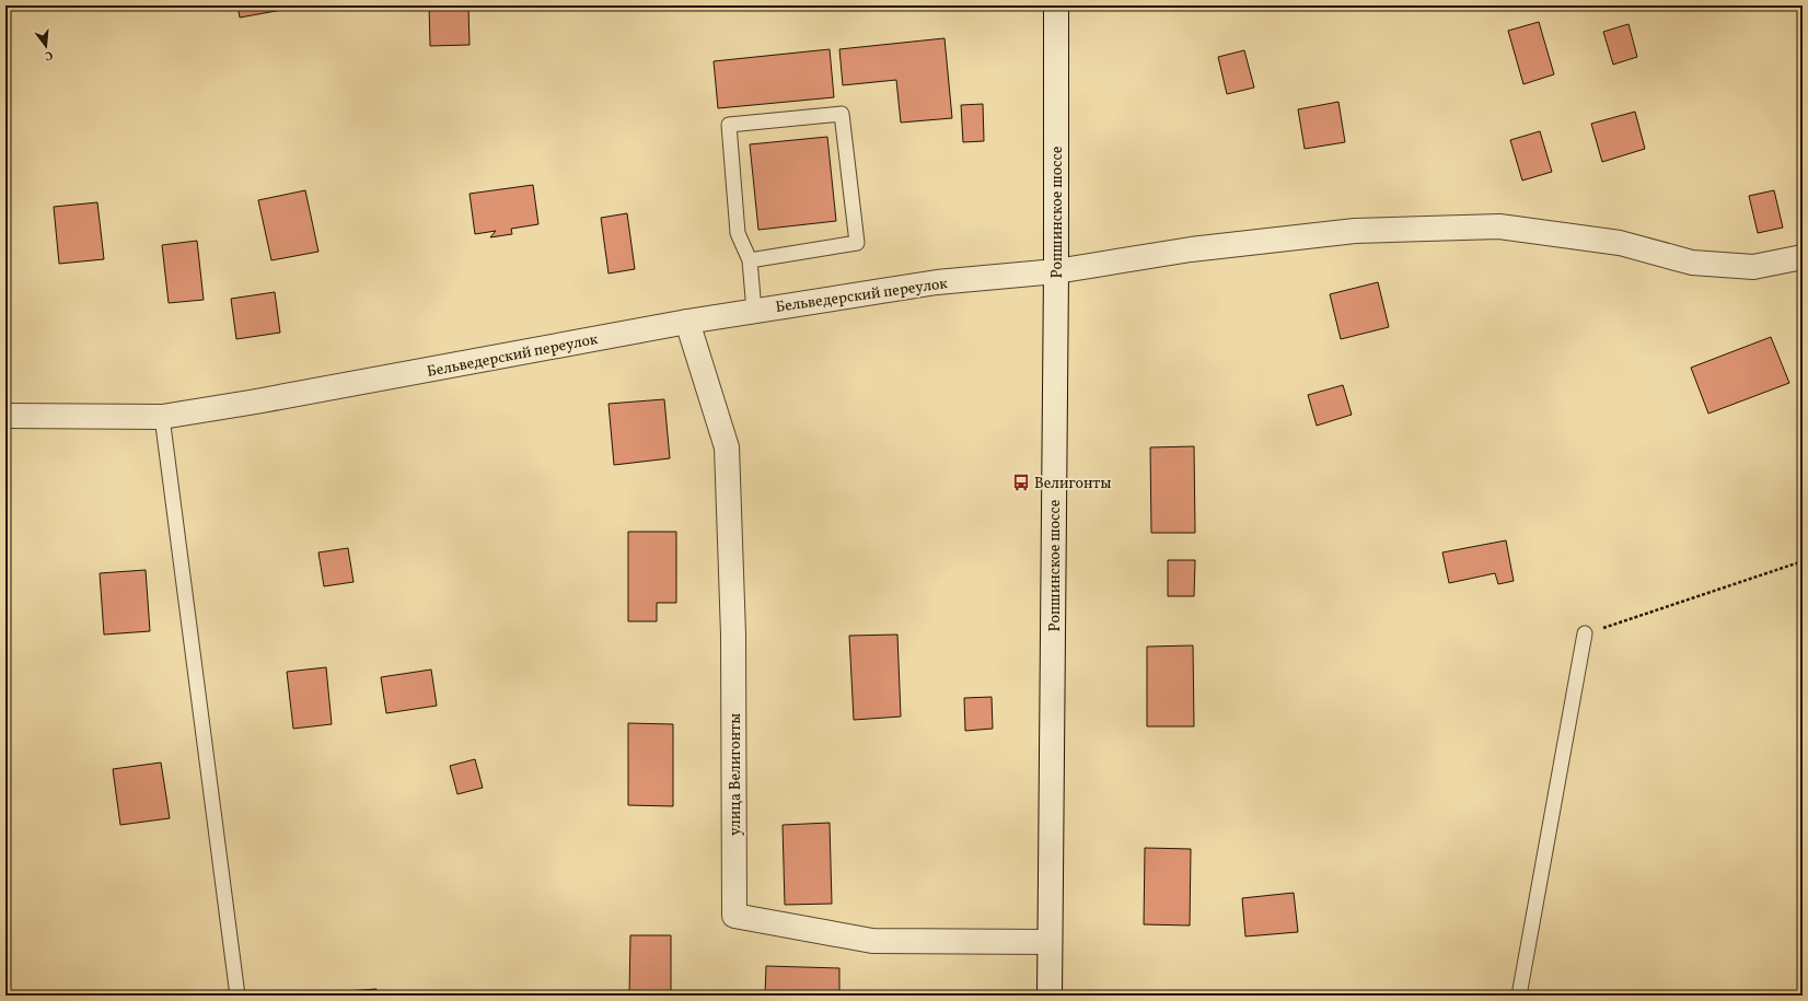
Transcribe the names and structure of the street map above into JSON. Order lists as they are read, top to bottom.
{
  "streets": {
    "street": ["Ропшинское шоссе", "Бельведерский переулок", "улица Велигонты"]
  },
  "crossings": [
    ["Ропшинское шоссе", "Бельведерский переулок"],
    ["Ропшинское шоссе", "улица Велигонты"],
    ["Бельведерский переулок", "улица Велигонты"]
  ],
  "places": {
    "bus stop": ["Велигонты"]
  },
  "north": "bottom"
}
